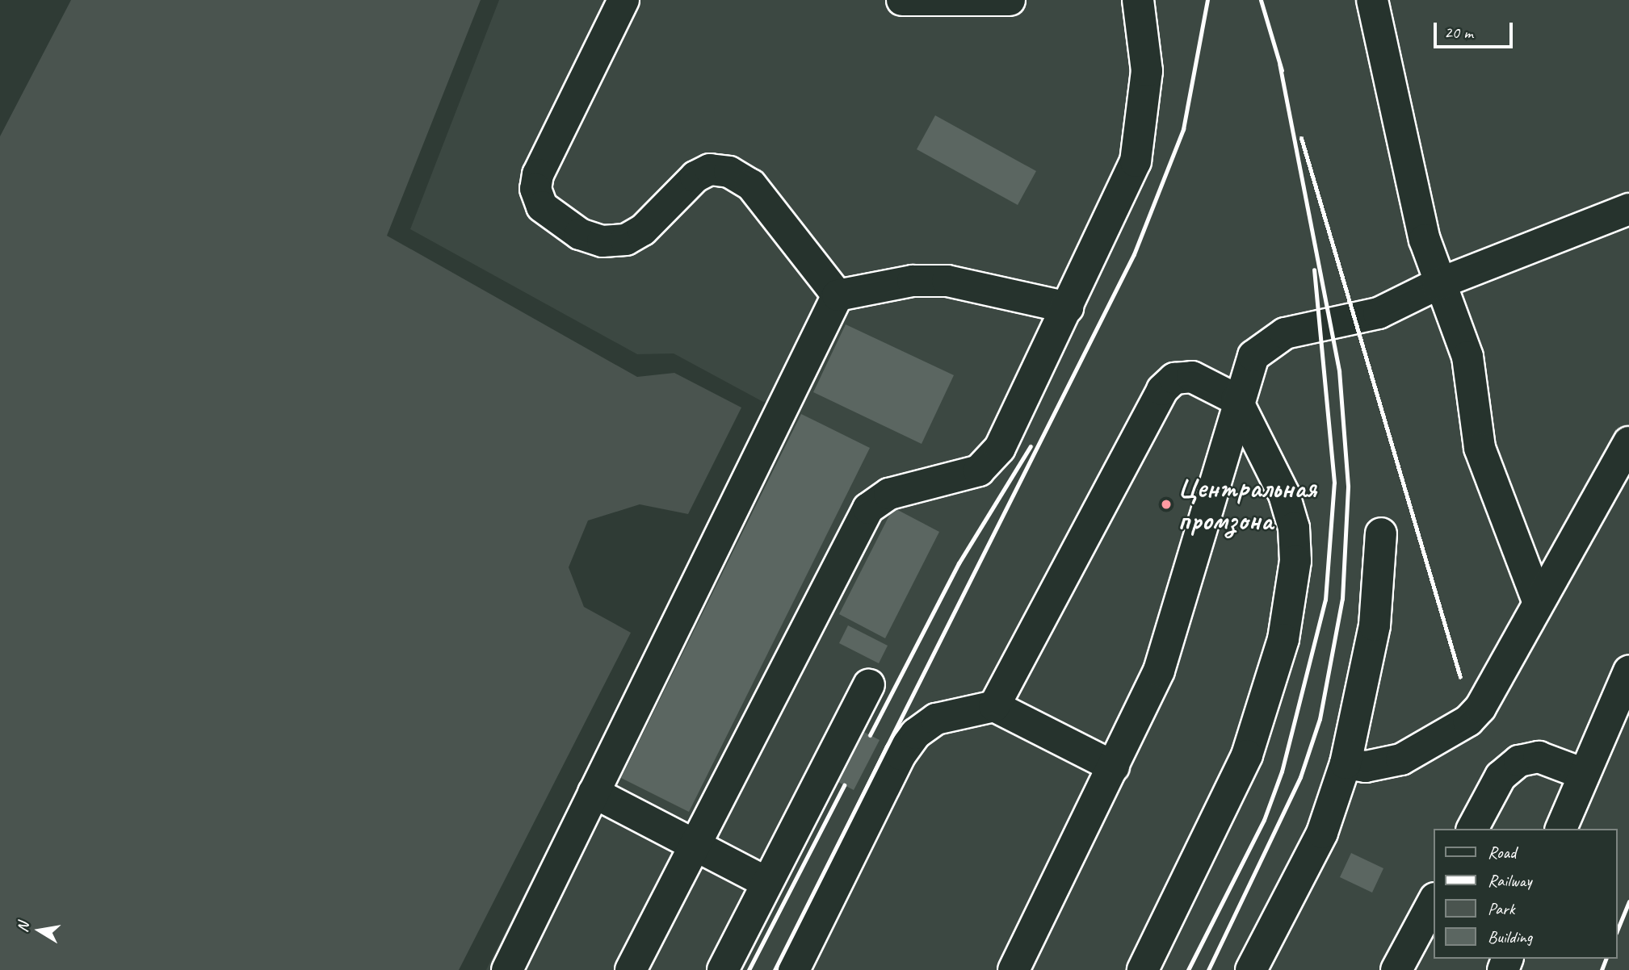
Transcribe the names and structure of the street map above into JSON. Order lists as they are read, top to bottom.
{
  "places": ["Центральная промзона"],
  "legend": [
    "Road",
    "Railway",
    "Park",
    "Building"
  ],
  "scale_bar": "20 m",
  "north": "left"
}
